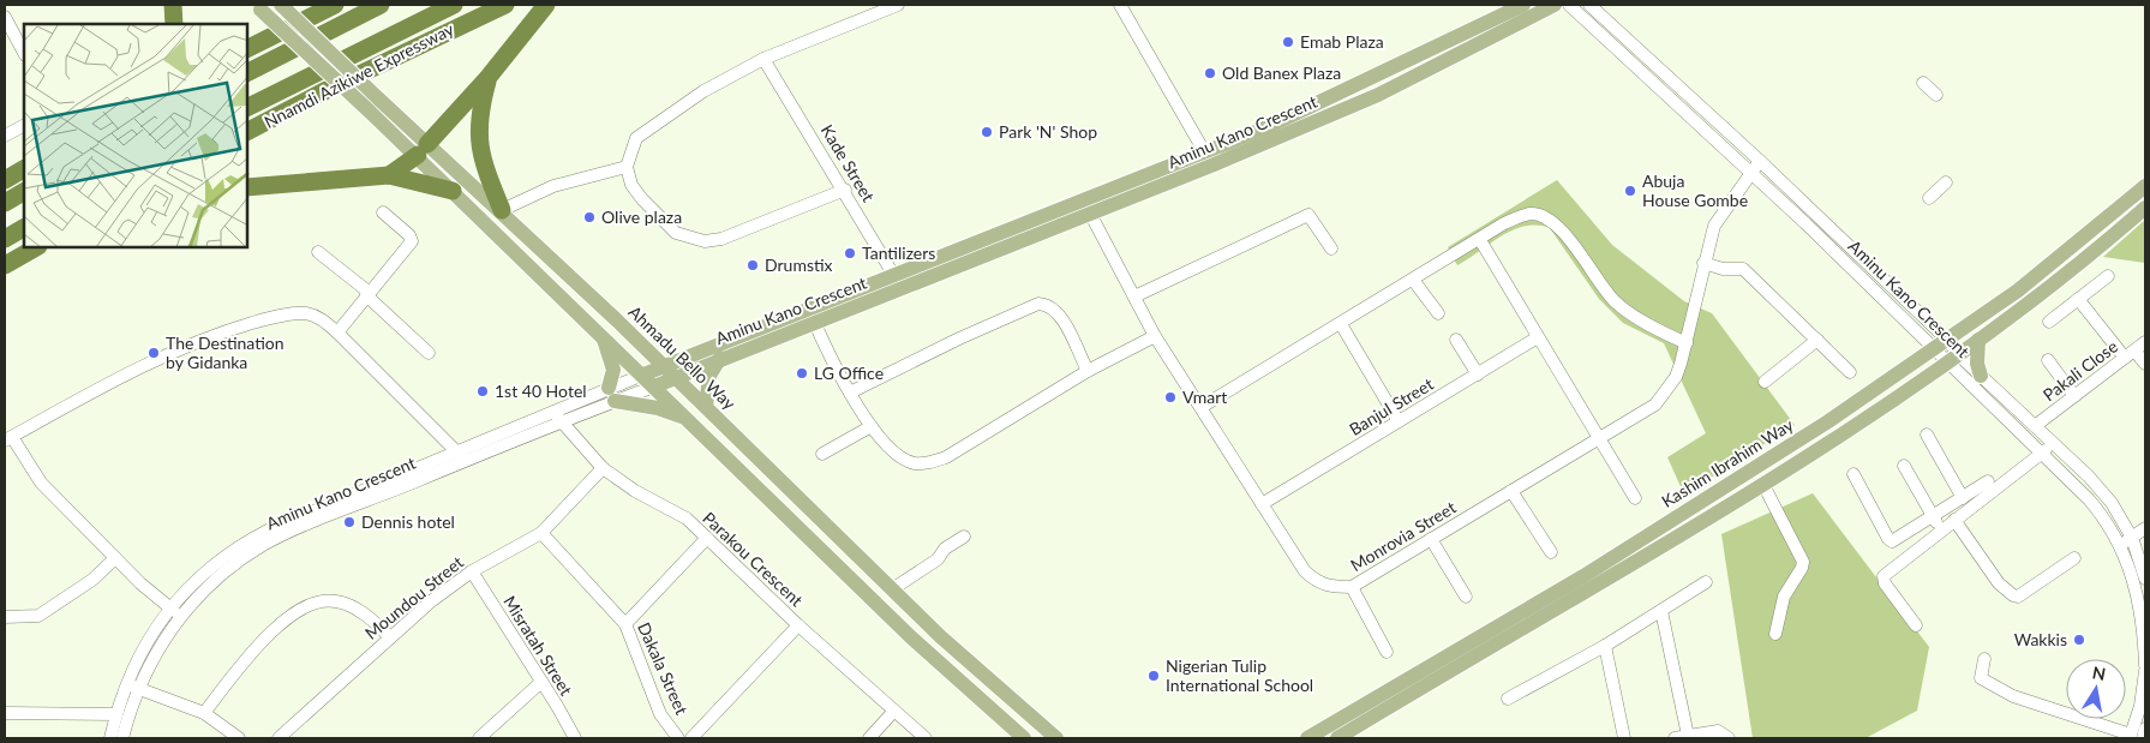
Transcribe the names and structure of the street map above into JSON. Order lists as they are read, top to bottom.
{
  "streets": {
    "highway": ["Nnamdi Azikiwe Expressway"],
    "main road": ["Aminu Kano Crescent", "Ahmadu Bello Way", "Kashim Ibrahim Way"],
    "street": [
      "Kade Street",
      "Pakali Close",
      "Banjul Street",
      "Monrovia Street",
      "Parakou Crescent",
      "Moundou Street",
      "Misratah Street",
      "Dakala Street"
    ]
  },
  "crossings": [
    ["Aminu Kano Crescent", "Kade Street"],
    ["Aminu Kano Crescent", "Ahmadu Bello Way"],
    ["Aminu Kano Crescent", "Pakali Close"],
    ["Aminu Kano Crescent", "Kashim Ibrahim Way"],
    ["Aminu Kano Crescent", "Monrovia Street"],
    ["Aminu Kano Crescent", "Parakou Crescent"],
    ["Banjul Street", "Monrovia Street"],
    ["Parakou Crescent", "Moundou Street"],
    ["Moundou Street", "Misratah Street"],
    ["Moundou Street", "Dakala Street"]
  ],
  "places": [
    "Emab Plaza",
    "Old Banex Plaza",
    "Park 'N' Shop",
    "Abuja House Gombe",
    "Olive plaza",
    "Tantilizers",
    "Drumstix",
    "The Destination by Gidanka",
    "LG Office",
    "1st 40 Hotel",
    "Vmart",
    "Dennis hotel",
    "Wakkis",
    "Nigerian Tulip International School"
  ],
  "north": "top"
}
